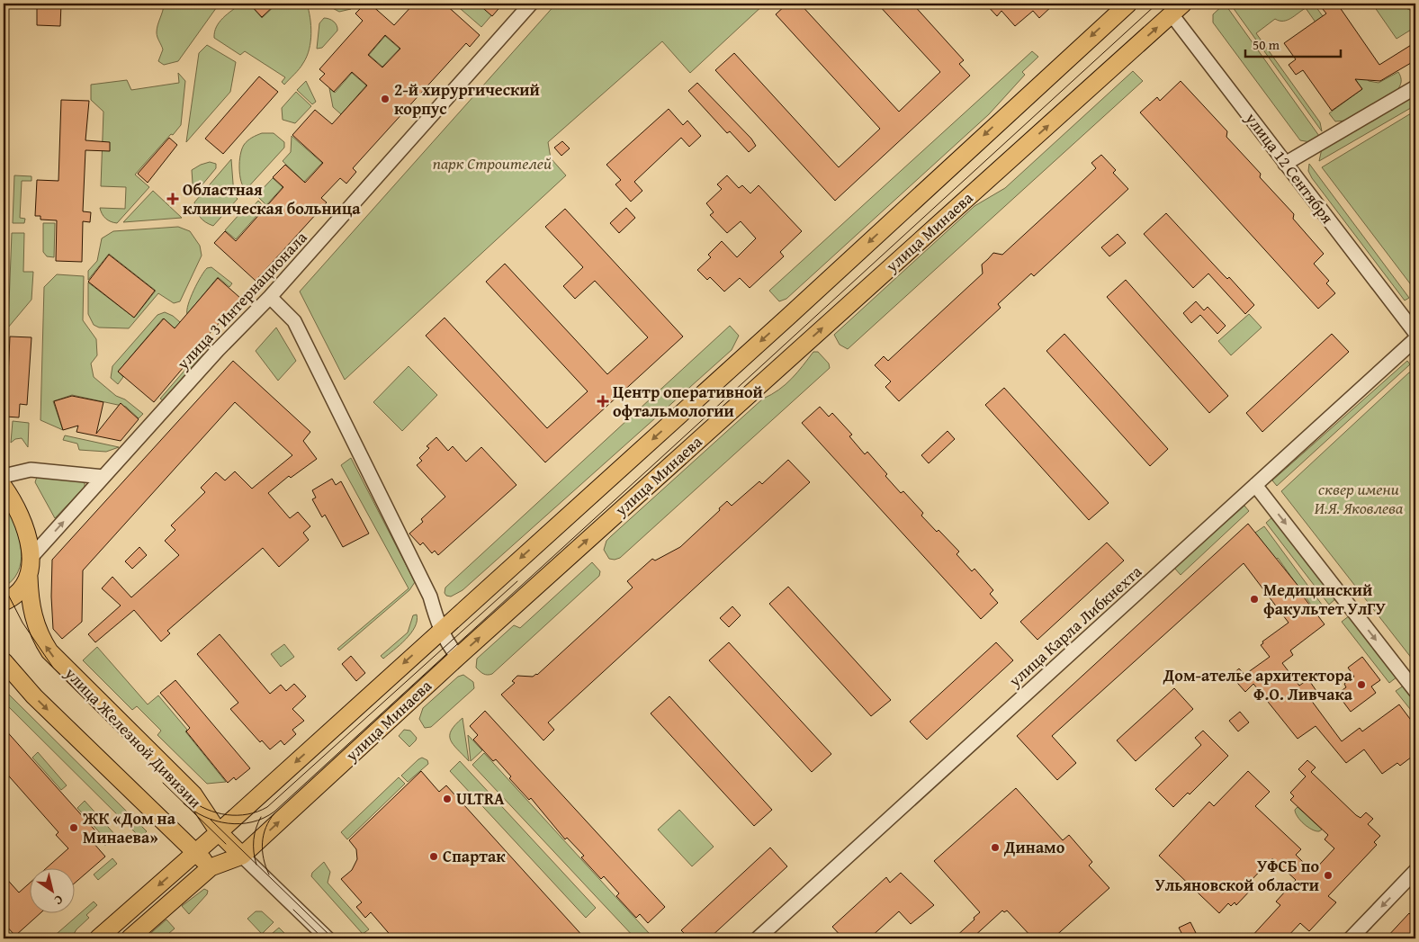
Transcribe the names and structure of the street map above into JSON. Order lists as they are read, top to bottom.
{
  "streets": {
    "main road": ["улица Минаева", "улица Железной Дивизии"],
    "street": ["улица 12 Сентября", "улица 3 Интернационала", "улица Карла Либкнехта"]
  },
  "crossings": [
    ["улица 12 Сентября", "улица Минаева"],
    ["улица Минаева", "улица Железной Дивизии"],
    ["улица 3 Интернационала", "улица Железной Дивизии"]
  ],
  "parks": ["парк Строителей", "сквер имени И.Я. Яковлева"],
  "places": {
    "other": [
      "2-й хирургический корпус",
      "Медицинский факультет УлГУ",
      "Дом-ателье архитектора Ф.О. Ливчака",
      "ULTRA",
      "ЖК «Дом на Минаева»",
      "Динамо",
      "Спартак",
      "УФСБ по Ульяновской области"
    ],
    "health": ["Областная клиническая больница", "Центр оперативной офтальмологии"]
  },
  "scale_bar": "50 m",
  "north": "bottom right"
}
